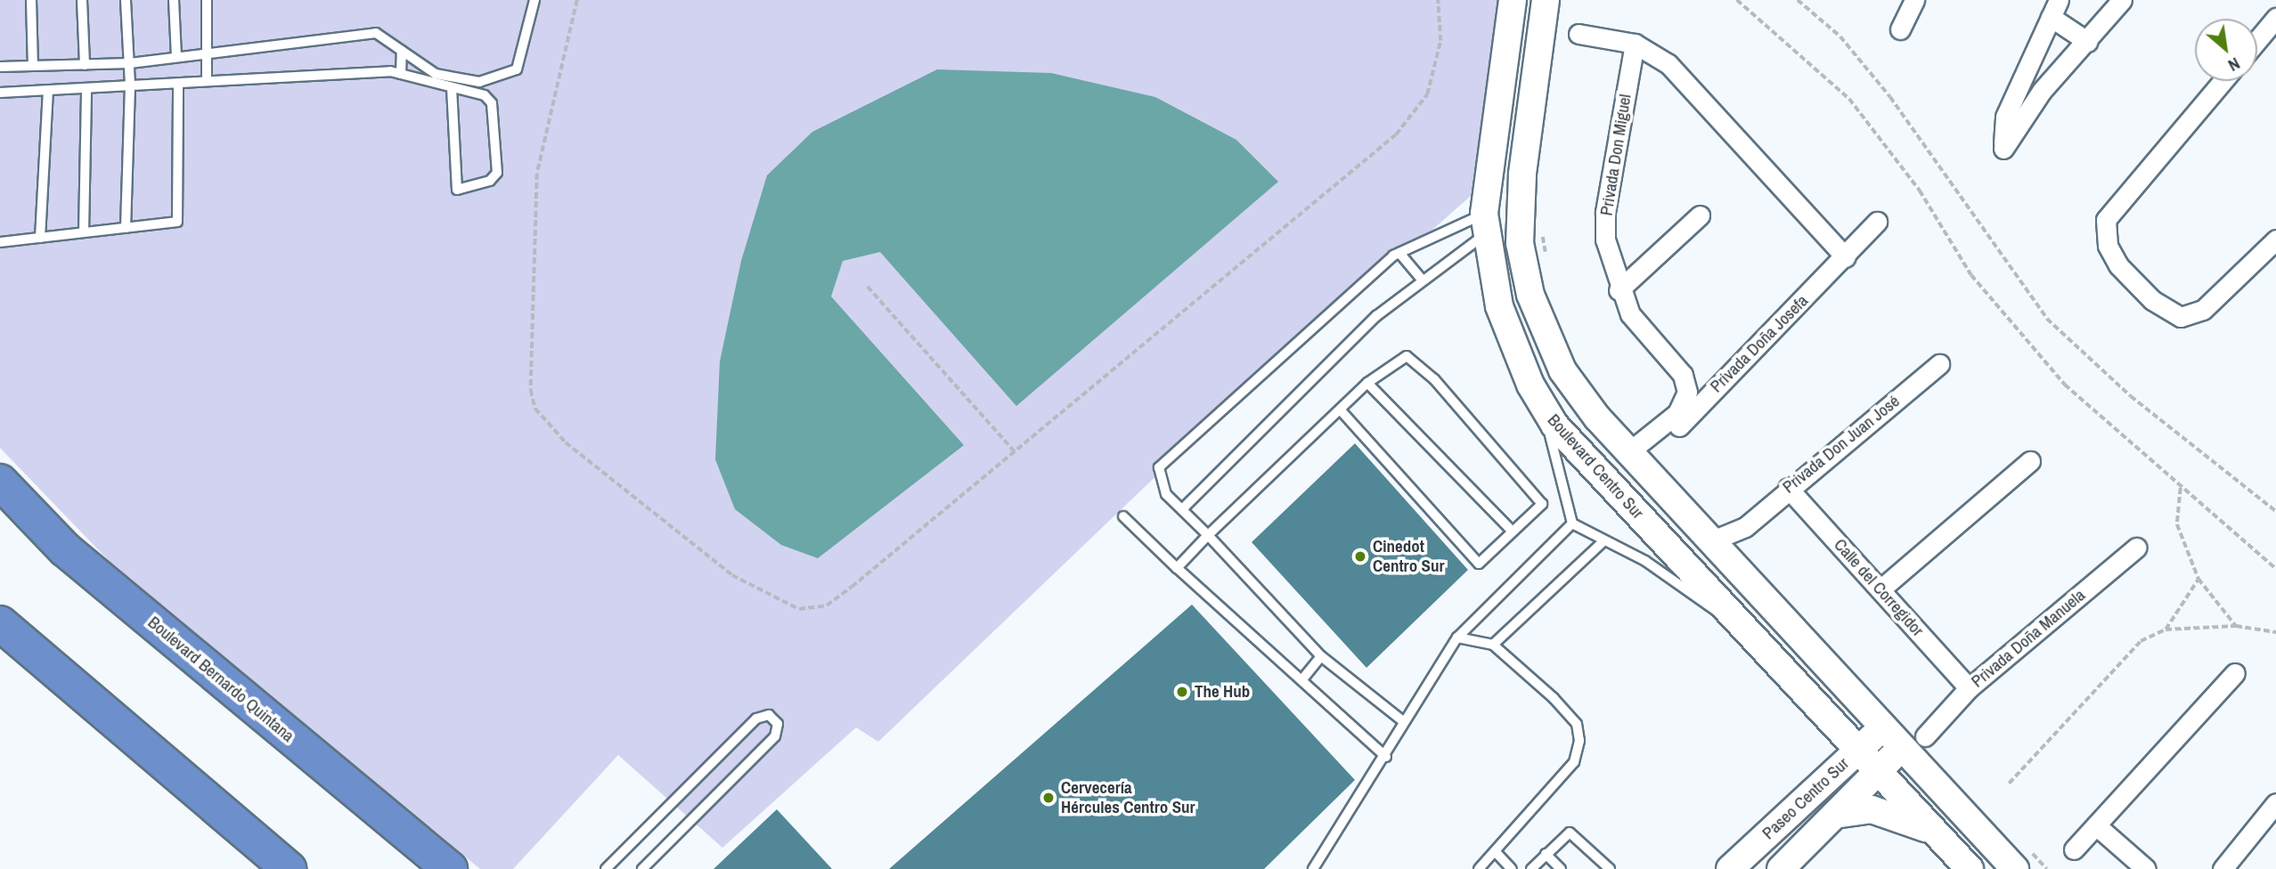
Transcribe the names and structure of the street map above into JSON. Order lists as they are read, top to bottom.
{
  "streets": {
    "highway": ["Boulevard Bernardo Quintana"],
    "street": [
      "Privada Don Miguel",
      "Privada Doña Josefa",
      "Privada Don Juan José",
      "Boulevard Centro Sur",
      "Calle del Corregidor",
      "Privada Doña Manuela",
      "Paseo Centro Sur"
    ]
  },
  "crossings": [
    ["Privada Don Miguel", "Privada Doña Josefa"],
    ["Privada Doña Josefa", "Boulevard Centro Sur"],
    ["Privada Don Juan José", "Boulevard Centro Sur"],
    ["Privada Don Juan José", "Calle del Corregidor"],
    ["Boulevard Centro Sur", "Paseo Centro Sur"],
    ["Calle del Corregidor", "Privada Doña Manuela"]
  ],
  "places": ["Cinedot Centro Sur", "The Hub", "Cervecería Hércules Centro Sur"],
  "north": "bottom right"
}
